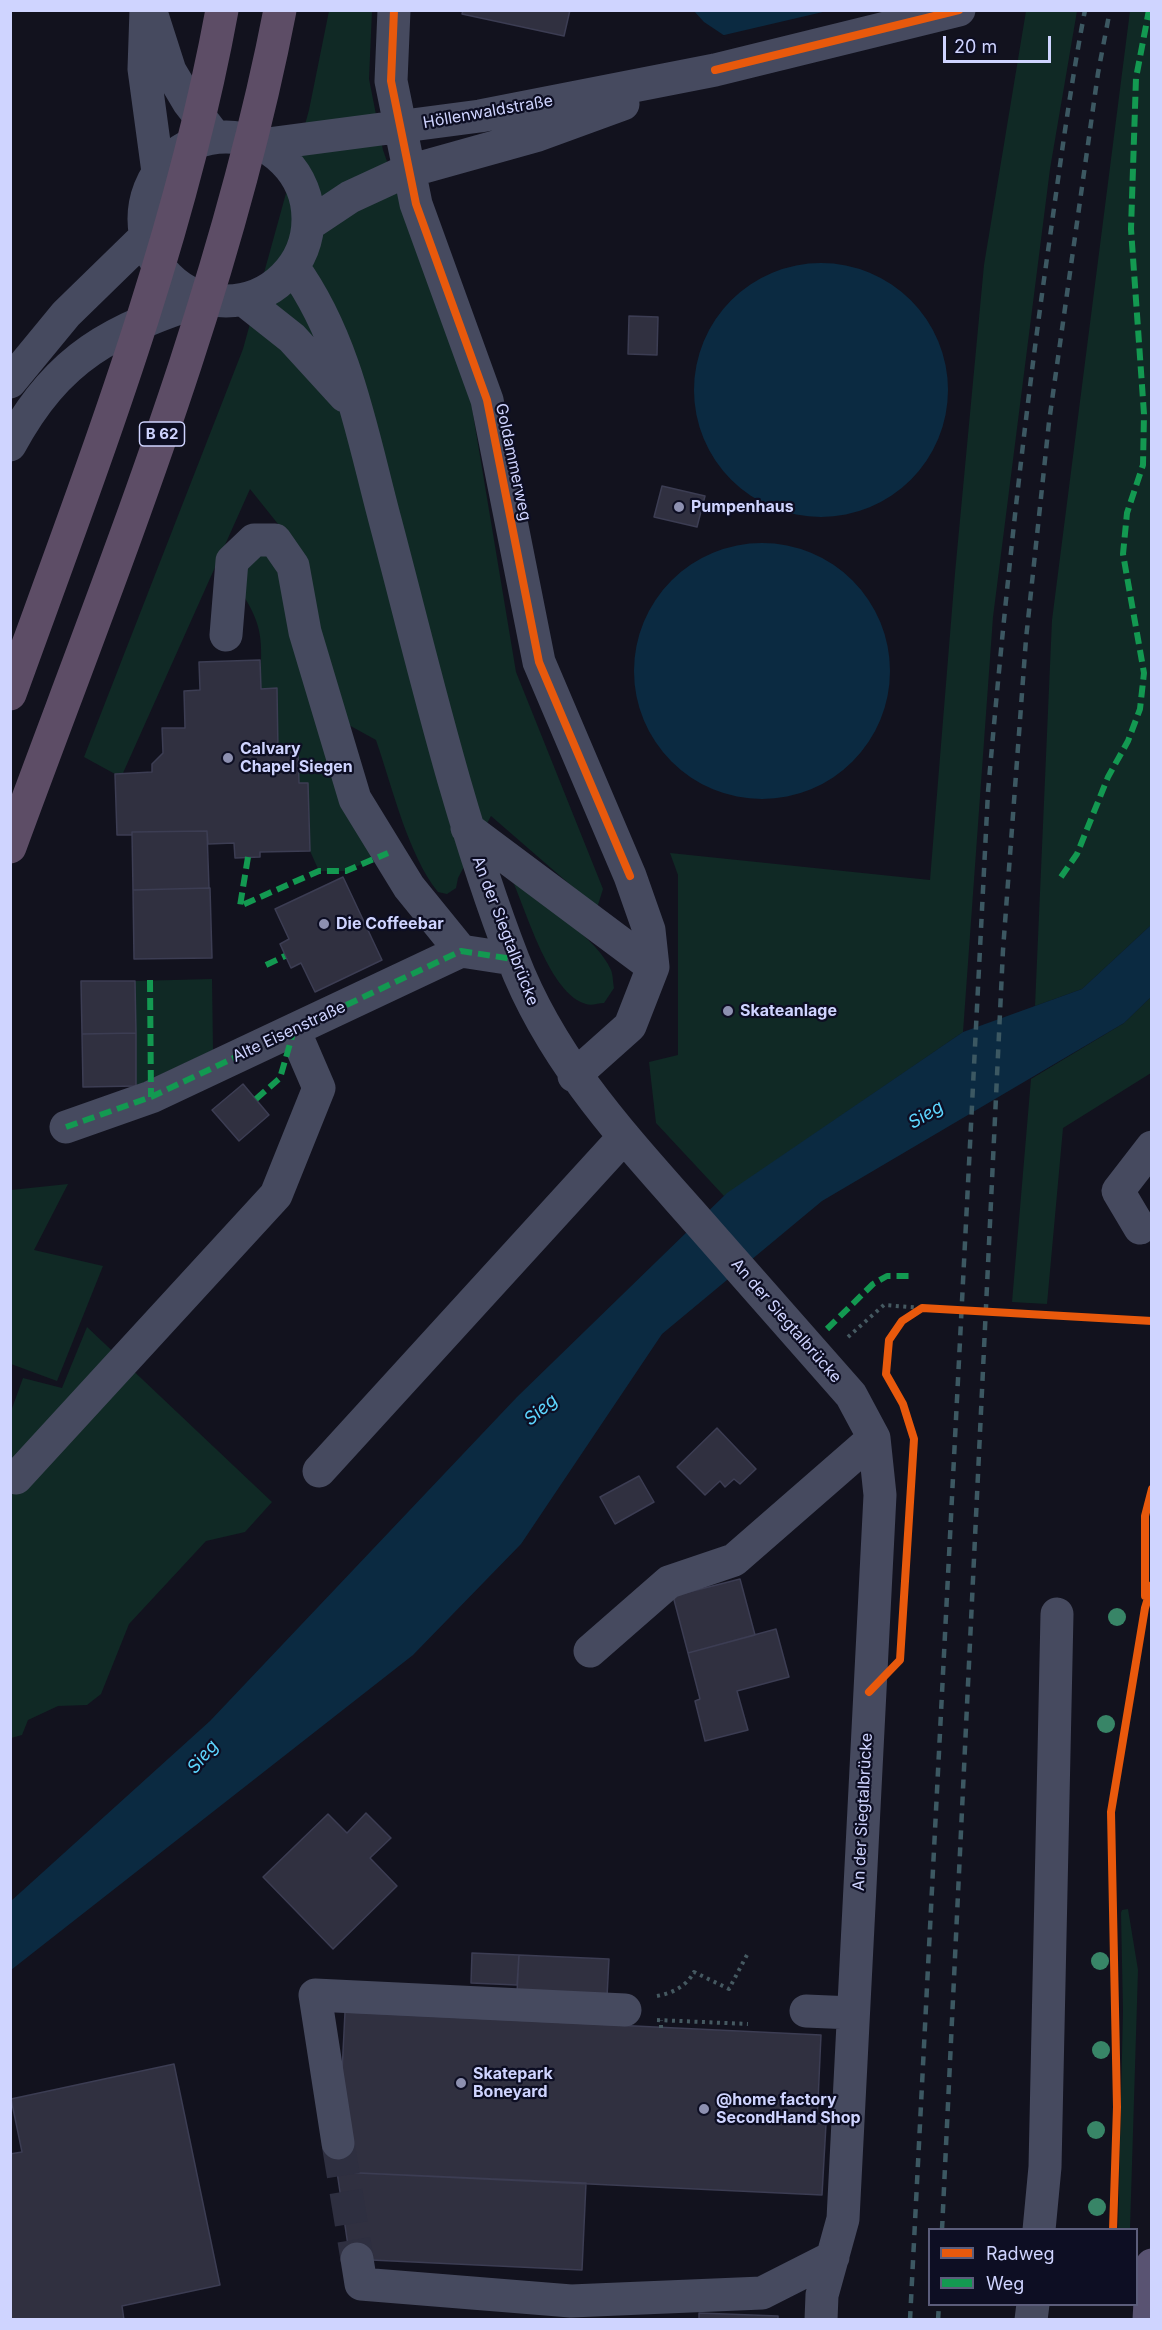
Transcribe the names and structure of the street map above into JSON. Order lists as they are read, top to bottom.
{
  "streets": {
    "highway": ["B 62"],
    "street": [
      "Höllenwaldstraße",
      "Goldammerweg",
      "An der Siegtalbrücke",
      "Alte Eisenstraße"
    ]
  },
  "crossings": [
    ["Höllenwaldstraße", "An der Siegtalbrücke"],
    ["Goldammerweg", "An der Siegtalbrücke"]
  ],
  "water": ["Sieg"],
  "places": [
    "Pumpenhaus",
    "Calvary Chapel Siegen",
    "Die Coffeebar",
    "Skateanlage",
    "Skatepark Boneyard",
    "@home factory SecondHand Shop"
  ],
  "legend": ["Radweg", "Weg"],
  "scale_bar": "20 m"
}
